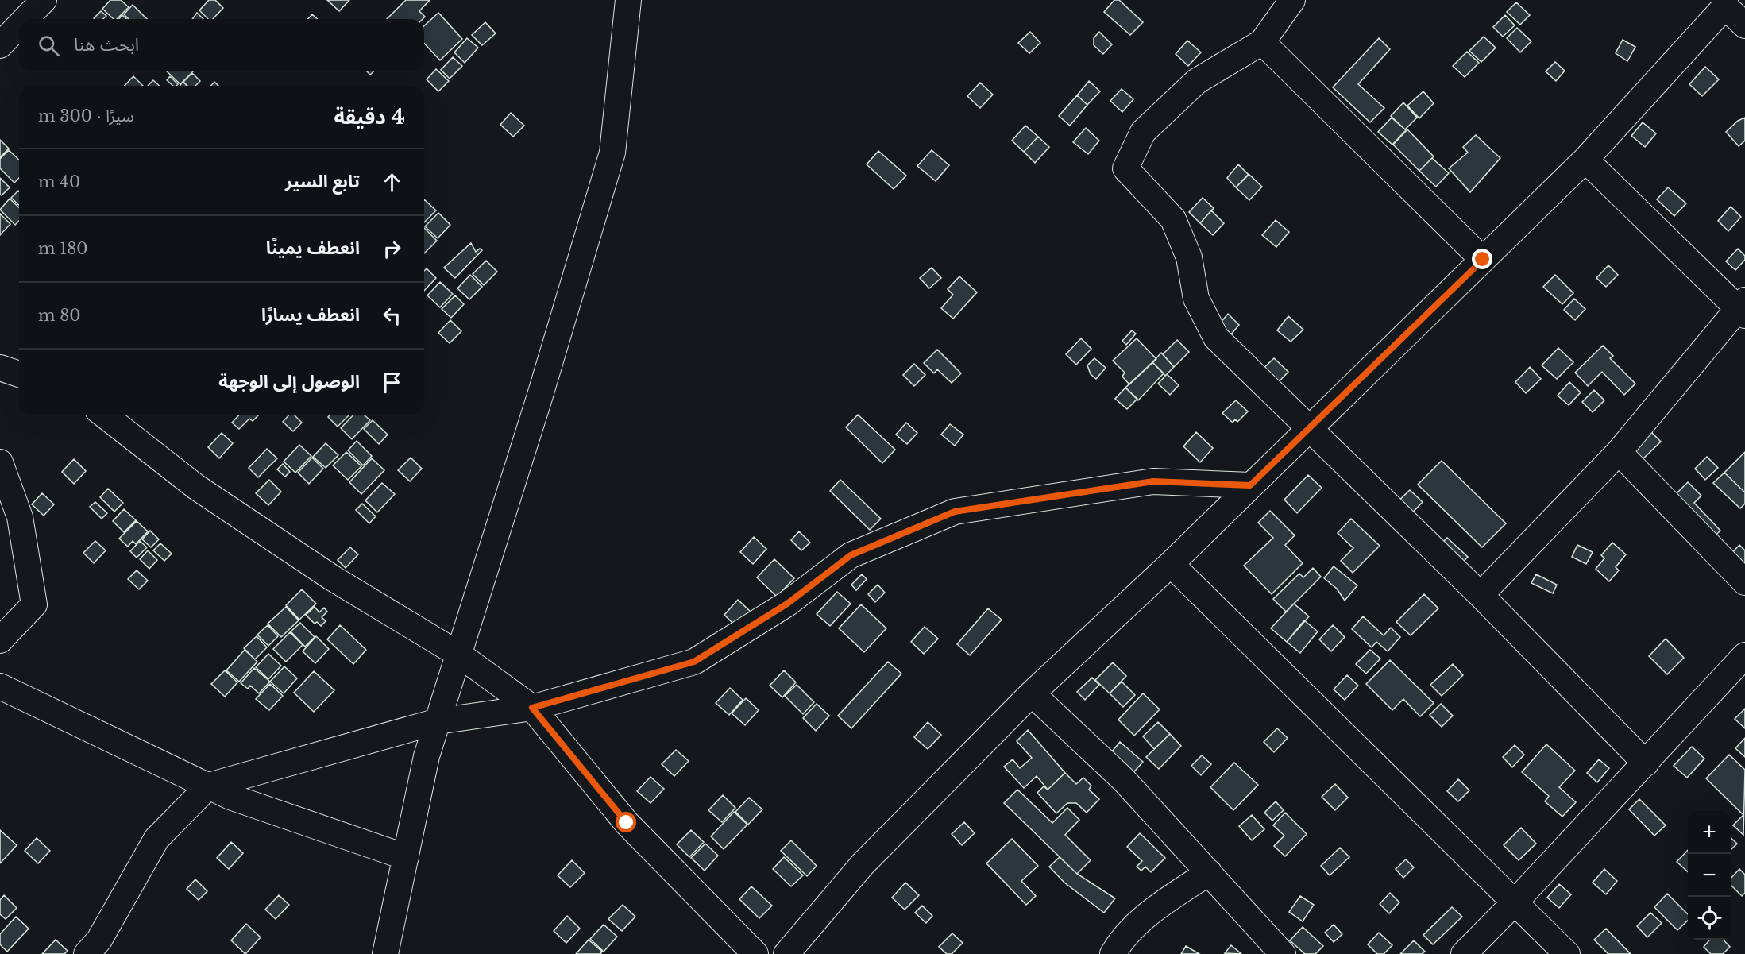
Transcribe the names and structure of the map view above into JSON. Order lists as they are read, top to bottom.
{
  "page": {
    "search": "ابحث هنا",
    "heading": ["4 دقيقة", "سيرًا · 300 m"],
    "list": [
      ["تابع السير", "40 m"],
      ["انعطف يمينًا", "180 m"],
      ["انعطف يسارًا", "80 m"],
      "الوصول إلى الوجهة"
    ],
    "map_buttons": ["+", "−"]
  }
}
